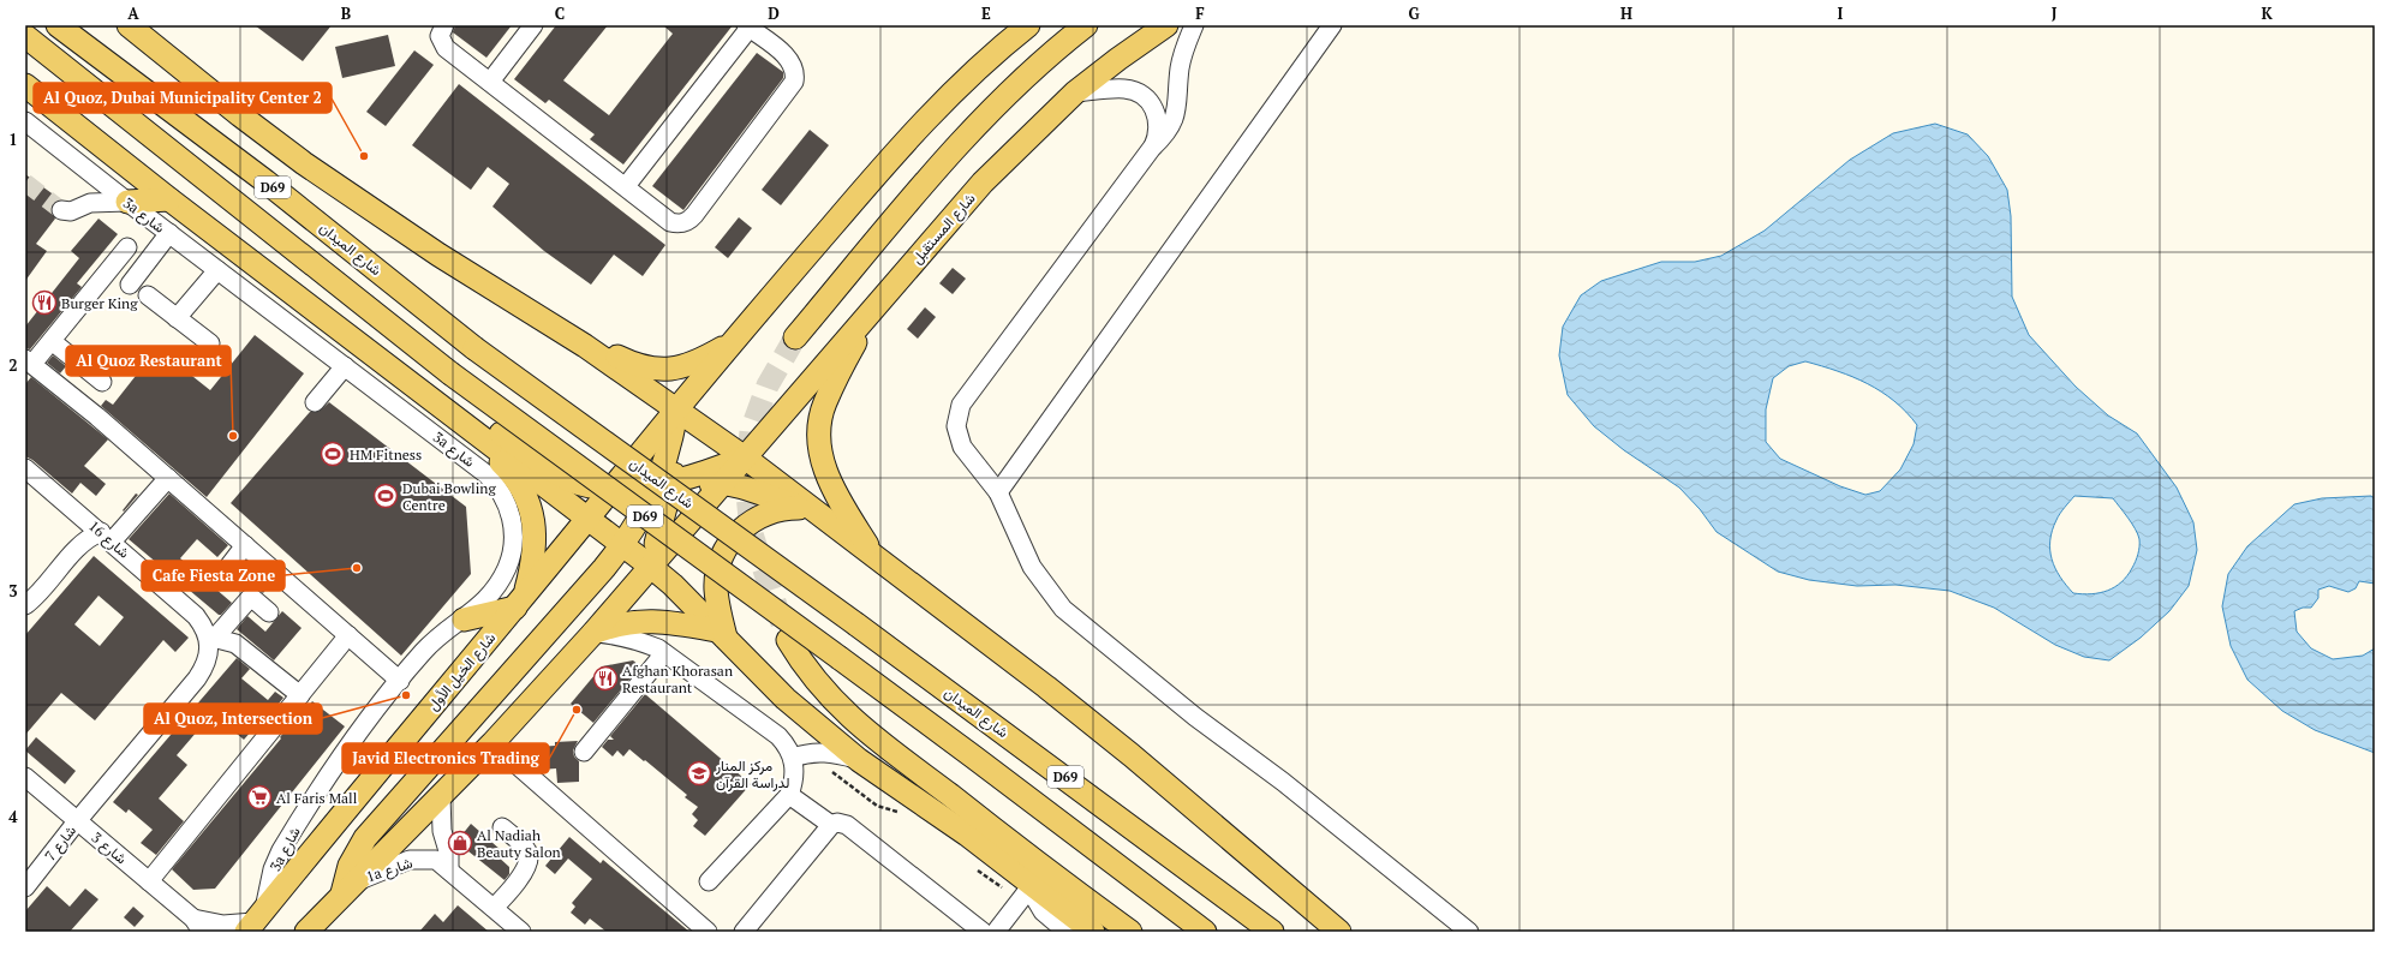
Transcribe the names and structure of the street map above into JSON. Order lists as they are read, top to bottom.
{
  "streets": {
    "main road": [
      "D69",
      "شارع المستقبل",
      "شارع الميدان",
      "شارع الخيل الأول"
    ],
    "street": [
      "3a شارع",
      "شارع 16",
      "شارع 7",
      "شارع 3",
      "1a شارع"
    ]
  },
  "crossings": [
    ["3a شارع", "شارع الخيل الأول"],
    ["3a شارع", "شارع 3"],
    ["شارع الخيل الأول", "شارع 3"],
    ["شارع 7", "شارع 3"]
  ],
  "places": {
    "other": [
      "Al Quoz, Dubai Municipality Center 2",
      "Al Quoz Restaurant",
      "Cafe Fiesta Zone",
      "Al Quoz, Intersection",
      "Javid Electronics Trading"
    ],
    "restaurant": ["Burger King", "Afghan Khorasan Restaurant"],
    "sports": ["HM Fitness", "Dubai Bowling Centre"],
    "school or university": ["مركز المنار لدراسة القرآن"],
    "supermarket": ["Al Faris Mall"],
    "shop": ["Al Nadiah Beauty Salon"]
  },
  "grid": {
    "columns": [
      "A",
      "B",
      "C",
      "D",
      "E",
      "F",
      "G",
      "H",
      "I",
      "J",
      "K"
    ],
    "rows": [
      "1",
      "2",
      "3",
      "4"
    ]
  }
}
